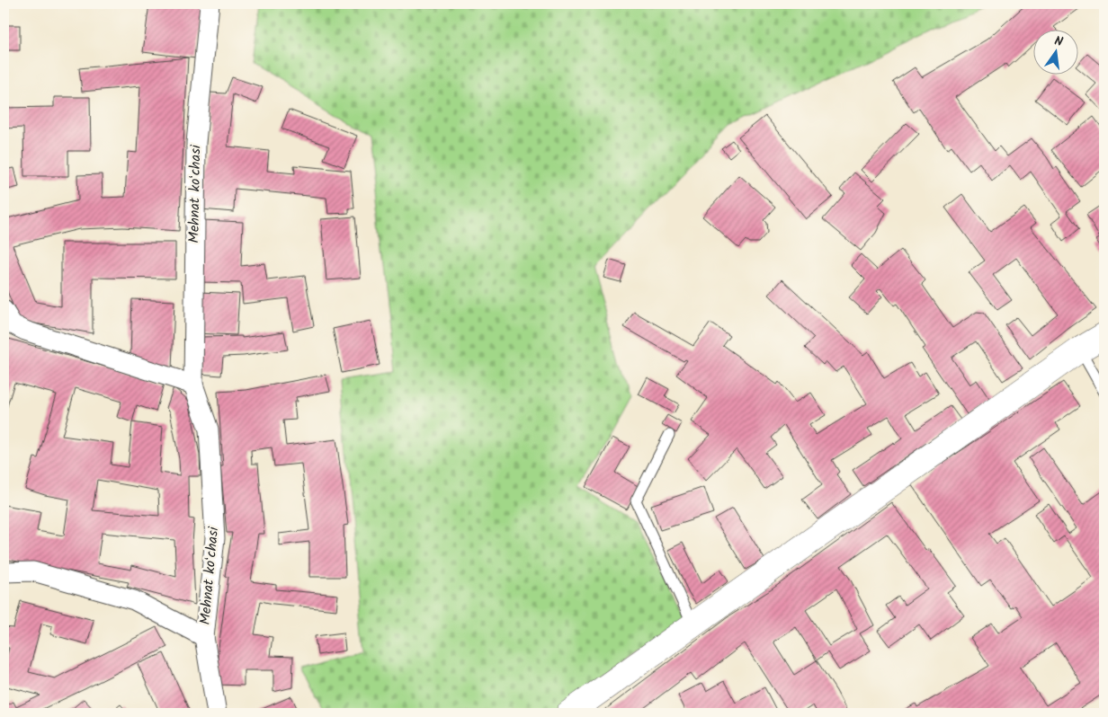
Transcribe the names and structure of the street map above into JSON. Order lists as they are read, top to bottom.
{
  "streets": {
    "street": ["Mehnat koʻchasi"]
  },
  "north": "top"
}
